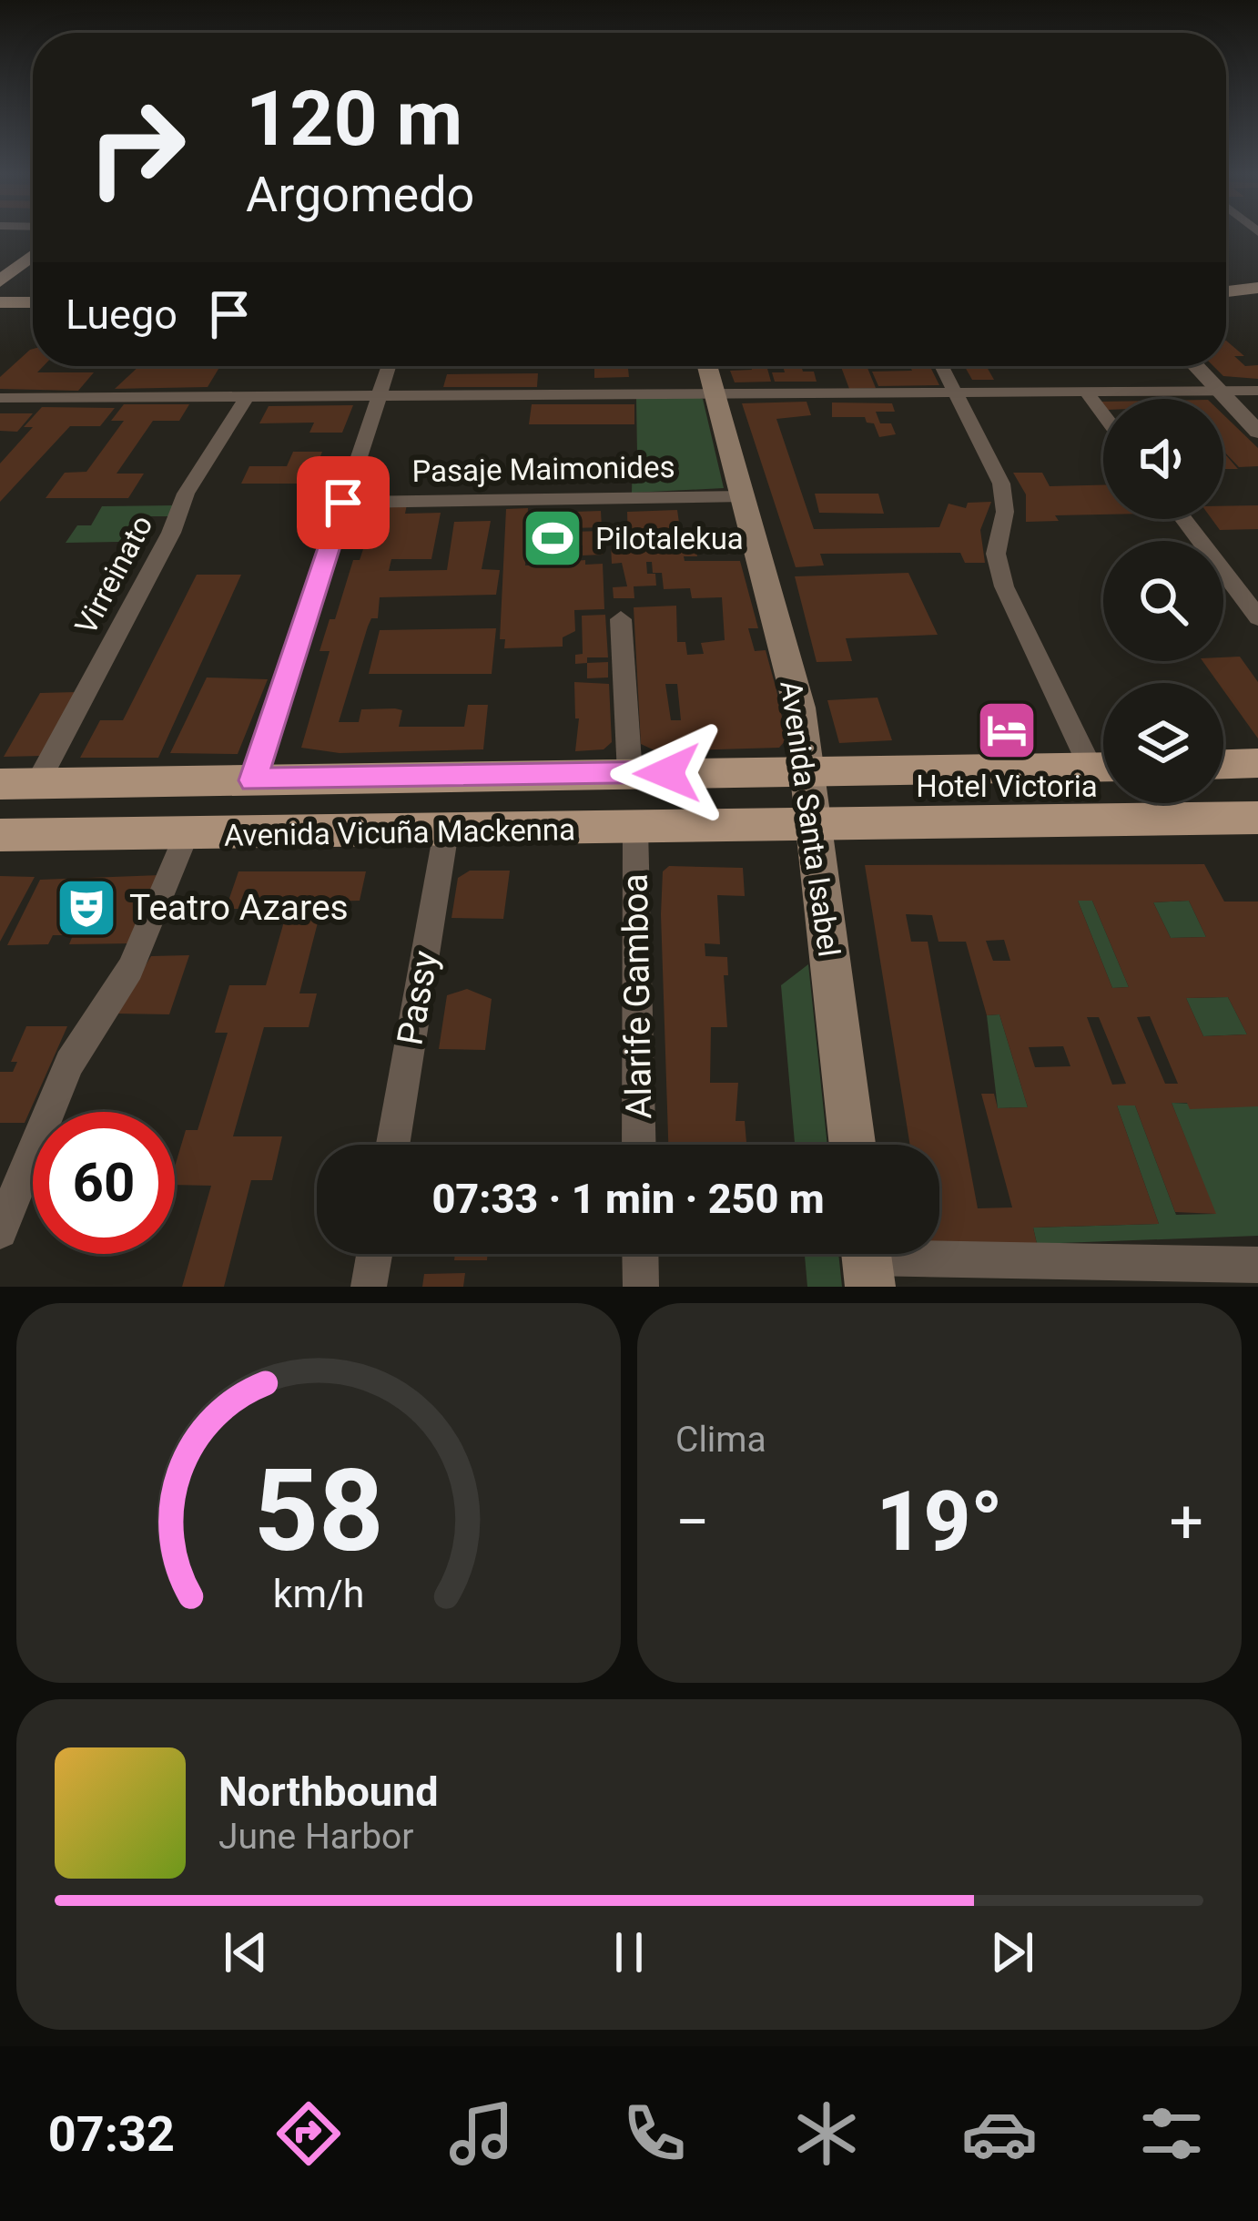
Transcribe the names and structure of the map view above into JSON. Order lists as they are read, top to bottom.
{
  "streets": {
    "main road": ["Avenida Santa Isabel", "Avenida Vicuña Mackenna"],
    "street": [
      "Pasaje Maimonides",
      "Virreinato",
      "Alarife Gamboa",
      "Passy"
    ]
  },
  "crossings": [
    ["Pasaje Maimonides", "Avenida Santa Isabel"],
    ["Virreinato", "Avenida Vicuña Mackenna"],
    ["Avenida Santa Isabel", "Avenida Vicuña Mackenna"],
    ["Avenida Vicuña Mackenna", "Alarife Gamboa"],
    ["Avenida Vicuña Mackenna", "Passy"]
  ],
  "places": {
    "sports": ["Pilotalekua"],
    "hotel": ["Hotel Victoria"],
    "theatre": ["Teatro Azares"]
  },
  "page": {
    "turn": ["120 m", "Argomedo"],
    "then": "Luego",
    "limit": "60",
    "trip": "07:33 · 1 min · 250 m",
    "tile": "Clima",
    "heat": ["−", "19°", "+"],
    "song": ["Northbound", "June Harbor"],
    "tabs": "07:32",
    "gauge": ["58", "km/h"]
  }
}
